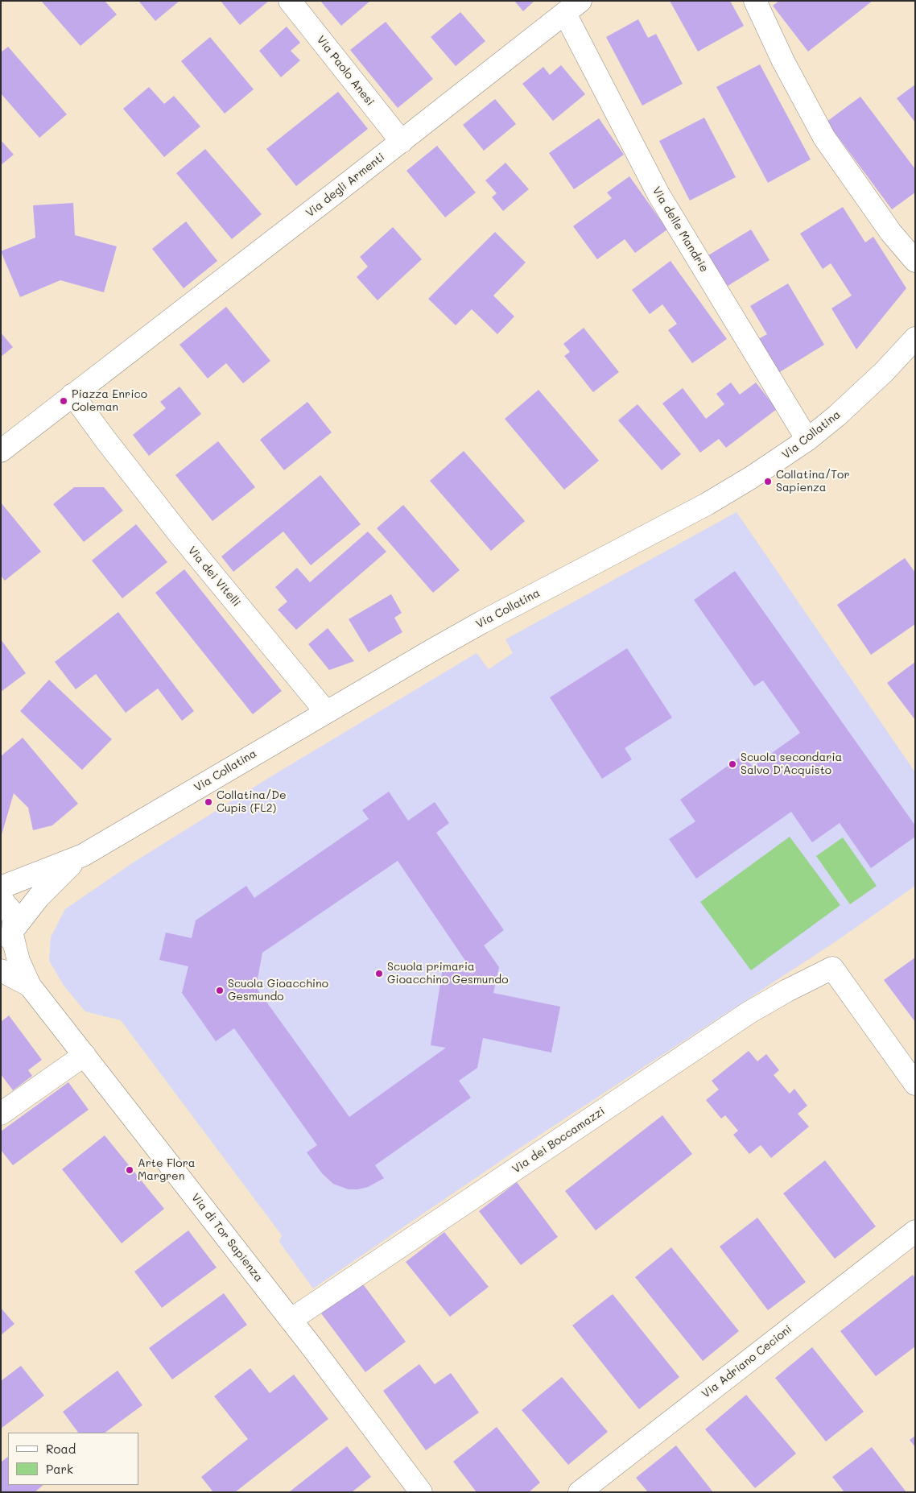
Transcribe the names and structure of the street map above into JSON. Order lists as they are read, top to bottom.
{
  "streets": {
    "street": [
      "Via Paolo Anesi",
      "Via degli Armenti",
      "Via delle Mandrie",
      "Via Collatina",
      "Via dei Vitelli",
      "Via dei Boccamazzi",
      "Via di Tor Sapienza",
      "Via Adriano Cecioni"
    ]
  },
  "crossings": [
    ["Via Paolo Anesi", "Via degli Armenti"],
    ["Via degli Armenti", "Via delle Mandrie"],
    ["Via degli Armenti", "Via dei Vitelli"],
    ["Via delle Mandrie", "Via Collatina"],
    ["Via Collatina", "Via dei Vitelli"],
    ["Via dei Boccamazzi", "Via di Tor Sapienza"]
  ],
  "places": [
    "Piazza Enrico Coleman",
    "Collatina/Tor Sapienza",
    "Scuola secondaria Salvo D'Acquisto",
    "Collatina/De Cupis (FL2)",
    "Scuola primaria Gioacchino Gesmundo",
    "Scuola Gioacchino Gesmundo",
    "Arte Flora Margren"
  ],
  "legend": ["Road", "Park"]
}
